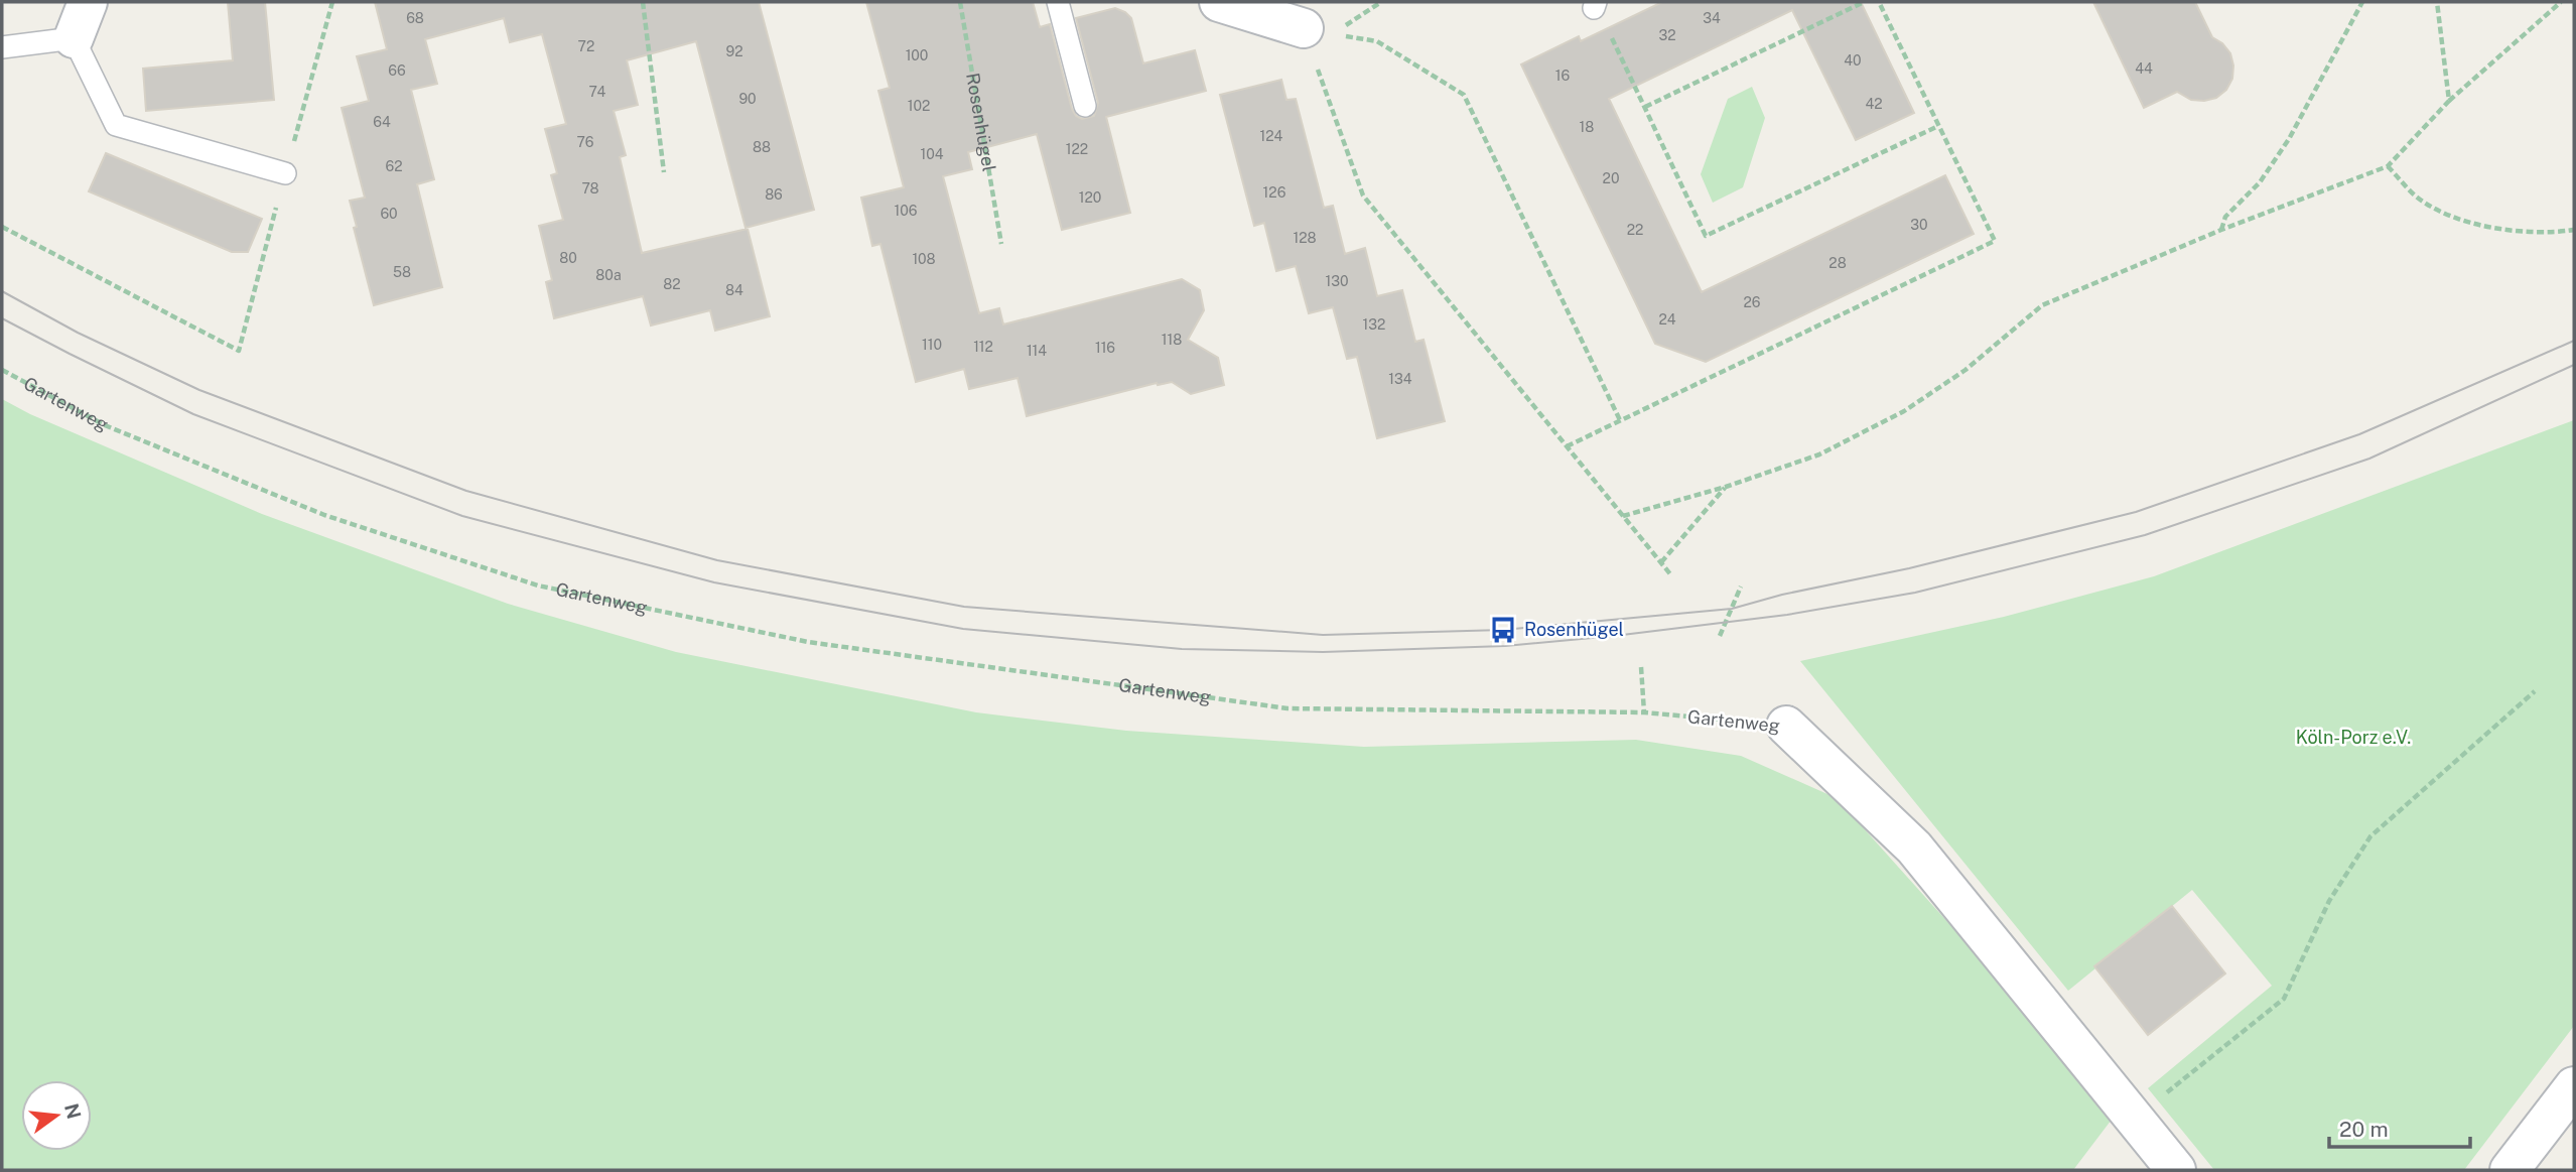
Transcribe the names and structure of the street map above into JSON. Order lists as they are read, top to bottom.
{
  "streets": {
    "street": ["Gartenweg"],
    "path": ["Rosenhügel"]
  },
  "parks": ["Köln-Porz e.V."],
  "places": {
    "bus stop": ["Rosenhügel"]
  },
  "house_numbers": [
    "68",
    "34",
    "32",
    "72",
    "92",
    "100",
    "40",
    "44",
    "66",
    "16",
    "74",
    "90",
    "42",
    "102",
    "64",
    "18",
    "124",
    "76",
    "88",
    "122",
    "104",
    "62",
    "20",
    "78",
    "126",
    "86",
    "120",
    "106",
    "60",
    "30",
    "22",
    "128",
    "80",
    "108",
    "28",
    "58",
    "80a",
    "130",
    "82",
    "84",
    "26",
    "24",
    "132",
    "118",
    "110",
    "112",
    "116",
    "114",
    "134"
  ],
  "scale_bar": "20 m",
  "north": "right"
}
